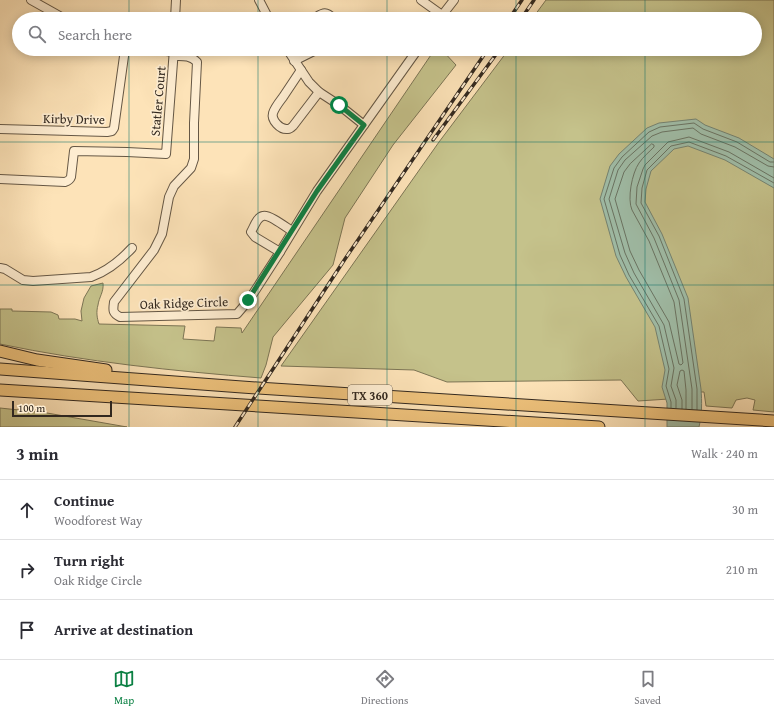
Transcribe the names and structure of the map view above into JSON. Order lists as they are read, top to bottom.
{
  "streets": {
    "highway": ["TX 360"],
    "street": ["Statler Court", "Kirby Drive", "Oak Ridge Circle"]
  },
  "scale_bar": "100 m",
  "page": {
    "search": "Search here",
    "scale": "100 m",
    "heading": ["3 min", "Walk · 240 m"],
    "list": [
      ["Continue", "Woodforest Way", "30 m"],
      ["Turn right", "Oak Ridge Circle", "210 m"],
      "Arrive at destination"
    ],
    "nav": ["Map", "Directions", "Saved"]
  }
}
